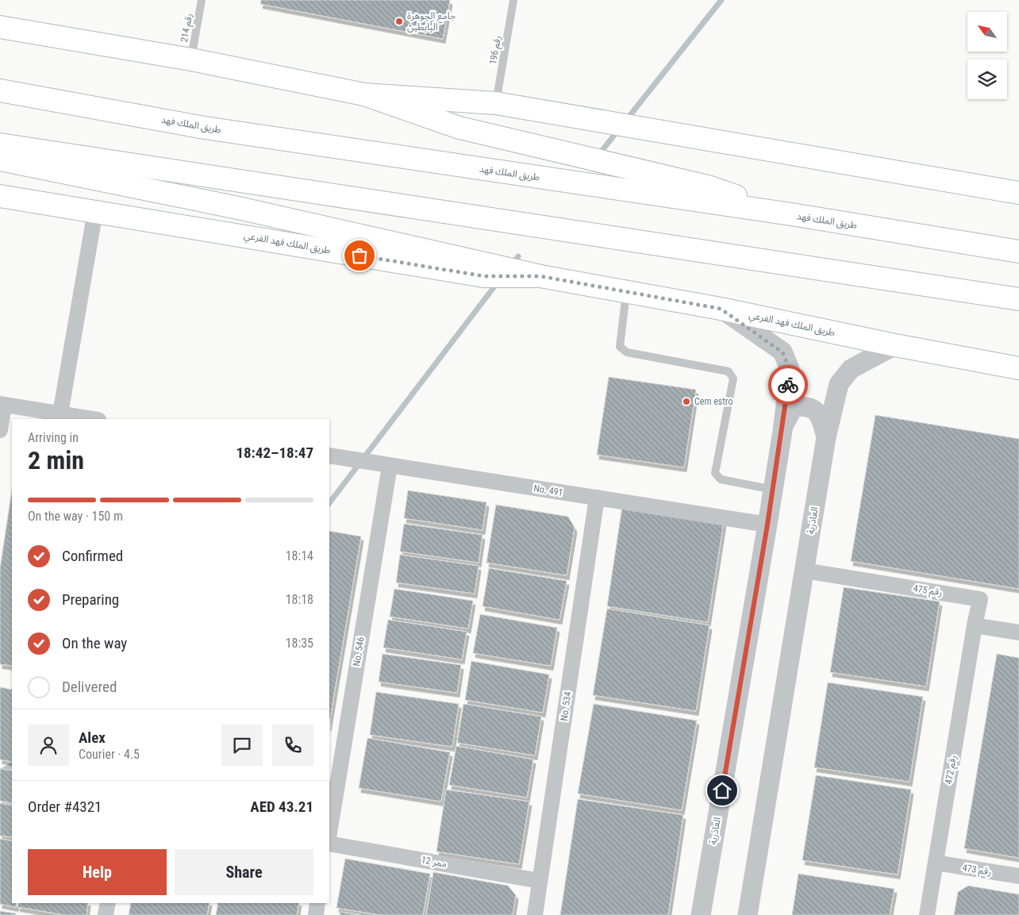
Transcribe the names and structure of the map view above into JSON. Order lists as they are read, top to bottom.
{
  "streets": {
    "main road": ["طريق الملك فهد", "طريق الملك فهد الفرعي"],
    "street": [
      "No. 491",
      "العاذرية",
      "رقم 475",
      "No. 546",
      "No. 534",
      "رقم 472",
      "ممر 12",
      "رقم 473"
    ],
    "lane": ["رقم 214", "رقم 196"]
  },
  "crossings": [
    ["طريق الملك فهد الفرعي", "العاذرية"],
    ["No. 491", "العاذرية"],
    ["No. 491", "No. 546"],
    ["No. 491", "No. 534"],
    ["العاذرية", "رقم 475"],
    ["رقم 475", "رقم 472"],
    ["No. 534", "ممر 12"],
    ["رقم 472", "رقم 473"]
  ],
  "places": ["جامع الجوهرة البابطين", "Cem estro"],
  "north": "top left",
  "page": {
    "heading": ["2 min", "Arriving in", "18:42–18:47"],
    "panel": [
      "Alex",
      "Courier · 4.5",
      "Order #4321",
      "AED 43.21"
    ],
    "bar": "On the way · 150 m",
    "list": [
      ["Confirmed", "18:14"],
      ["Preparing", "18:18"],
      ["On the way", "18:35"],
      "Delivered"
    ],
    "buttons": ["Help", "Share"]
  }
}
